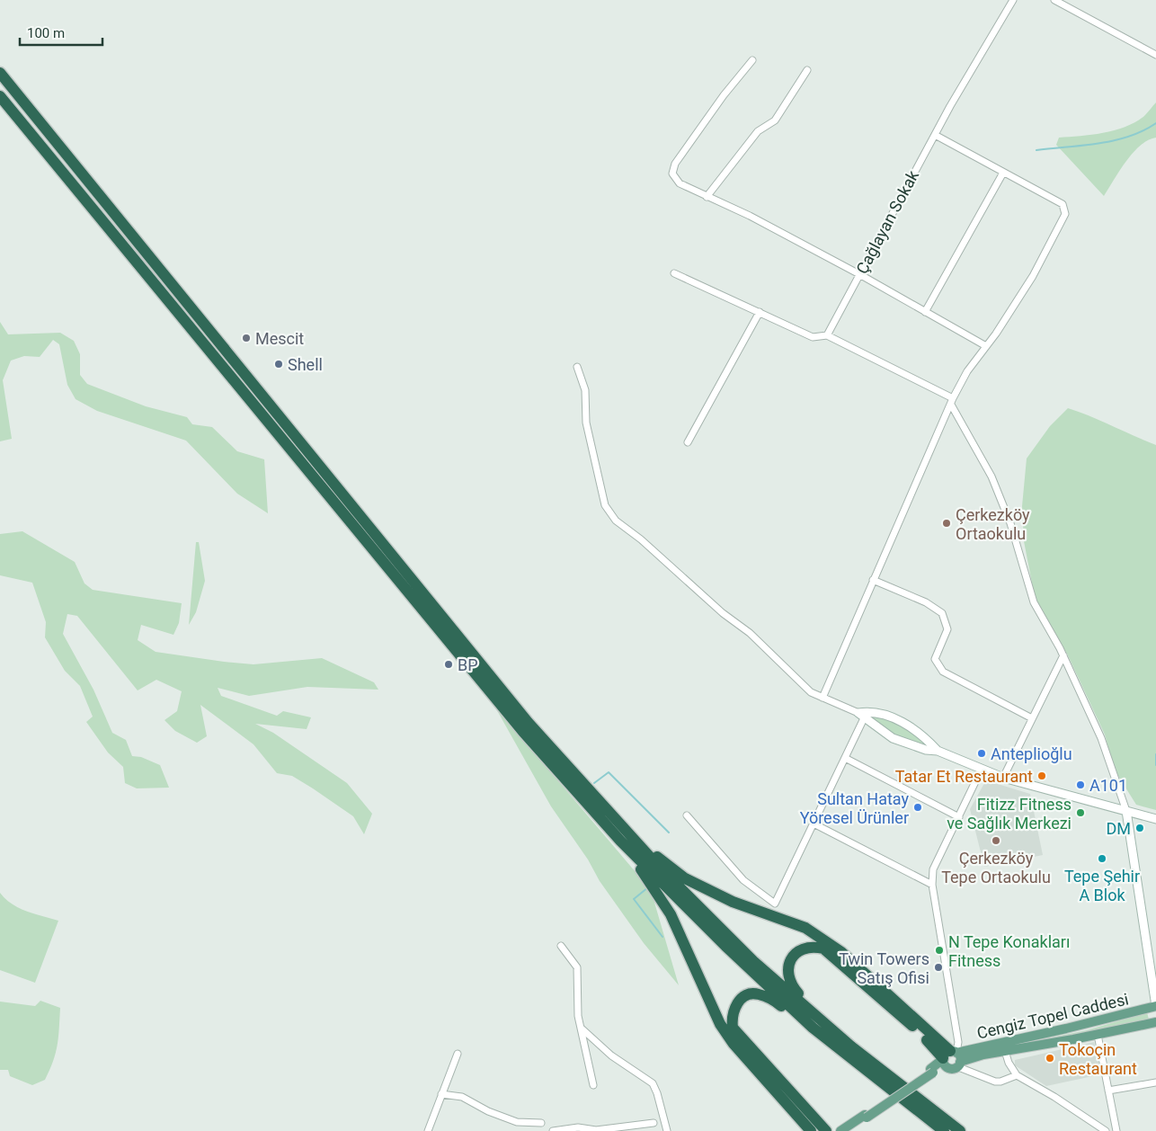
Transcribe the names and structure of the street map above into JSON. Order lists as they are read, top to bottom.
{
  "streets": {
    "main road": ["Cengiz Topel Caddesi"],
    "street": ["Çağlayan Sokak"]
  },
  "places": [
    "Mescit",
    "Shell",
    "Çerkezköy Ortaokulu",
    "BP",
    "Anteplioğlu",
    "Tatar Et Restaurant",
    "A101",
    "Sultan Hatay Yöresel Ürünler",
    "Fitizz Fitness ve Sağlık Merkezi",
    "DM",
    "Çerkezköy Tepe Ortaokulu",
    "Tepe Şehir A Blok",
    "N Tepe Konakları Fitness",
    "Twin Towers Satış Ofisi",
    "Tokoçin Restaurant"
  ],
  "scale_bar": "100 m"
}
